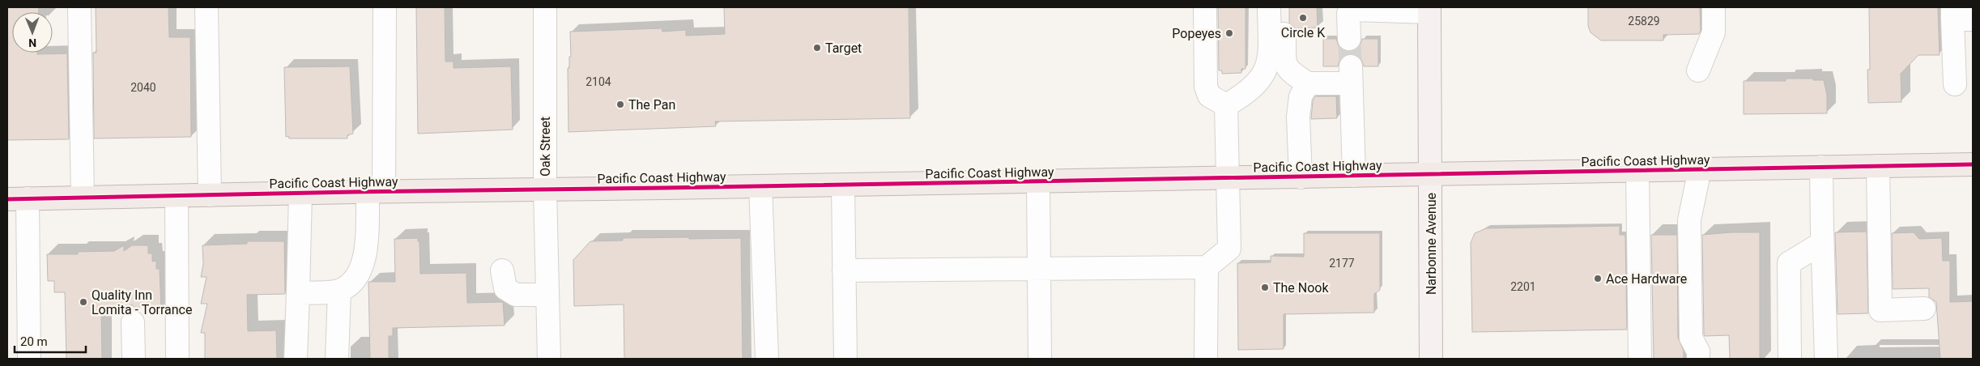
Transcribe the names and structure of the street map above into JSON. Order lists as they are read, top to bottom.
{
  "streets": {
    "highway": ["Pacific Coast Highway"],
    "main road": ["Narbonne Avenue"],
    "street": ["Oak Street"]
  },
  "crossings": [
    ["Oak Street", "Pacific Coast Highway"],
    ["Pacific Coast Highway", "Narbonne Avenue"]
  ],
  "places": [
    "Circle K",
    "Popeyes",
    "Target",
    "The Pan",
    "Ace Hardware",
    "The Nook",
    "Quality Inn Lomita - Torrance"
  ],
  "house_numbers": [
    "25829",
    "2104",
    "2040",
    "2177",
    "2201"
  ],
  "scale_bar": "20 m",
  "north": "bottom"
}
